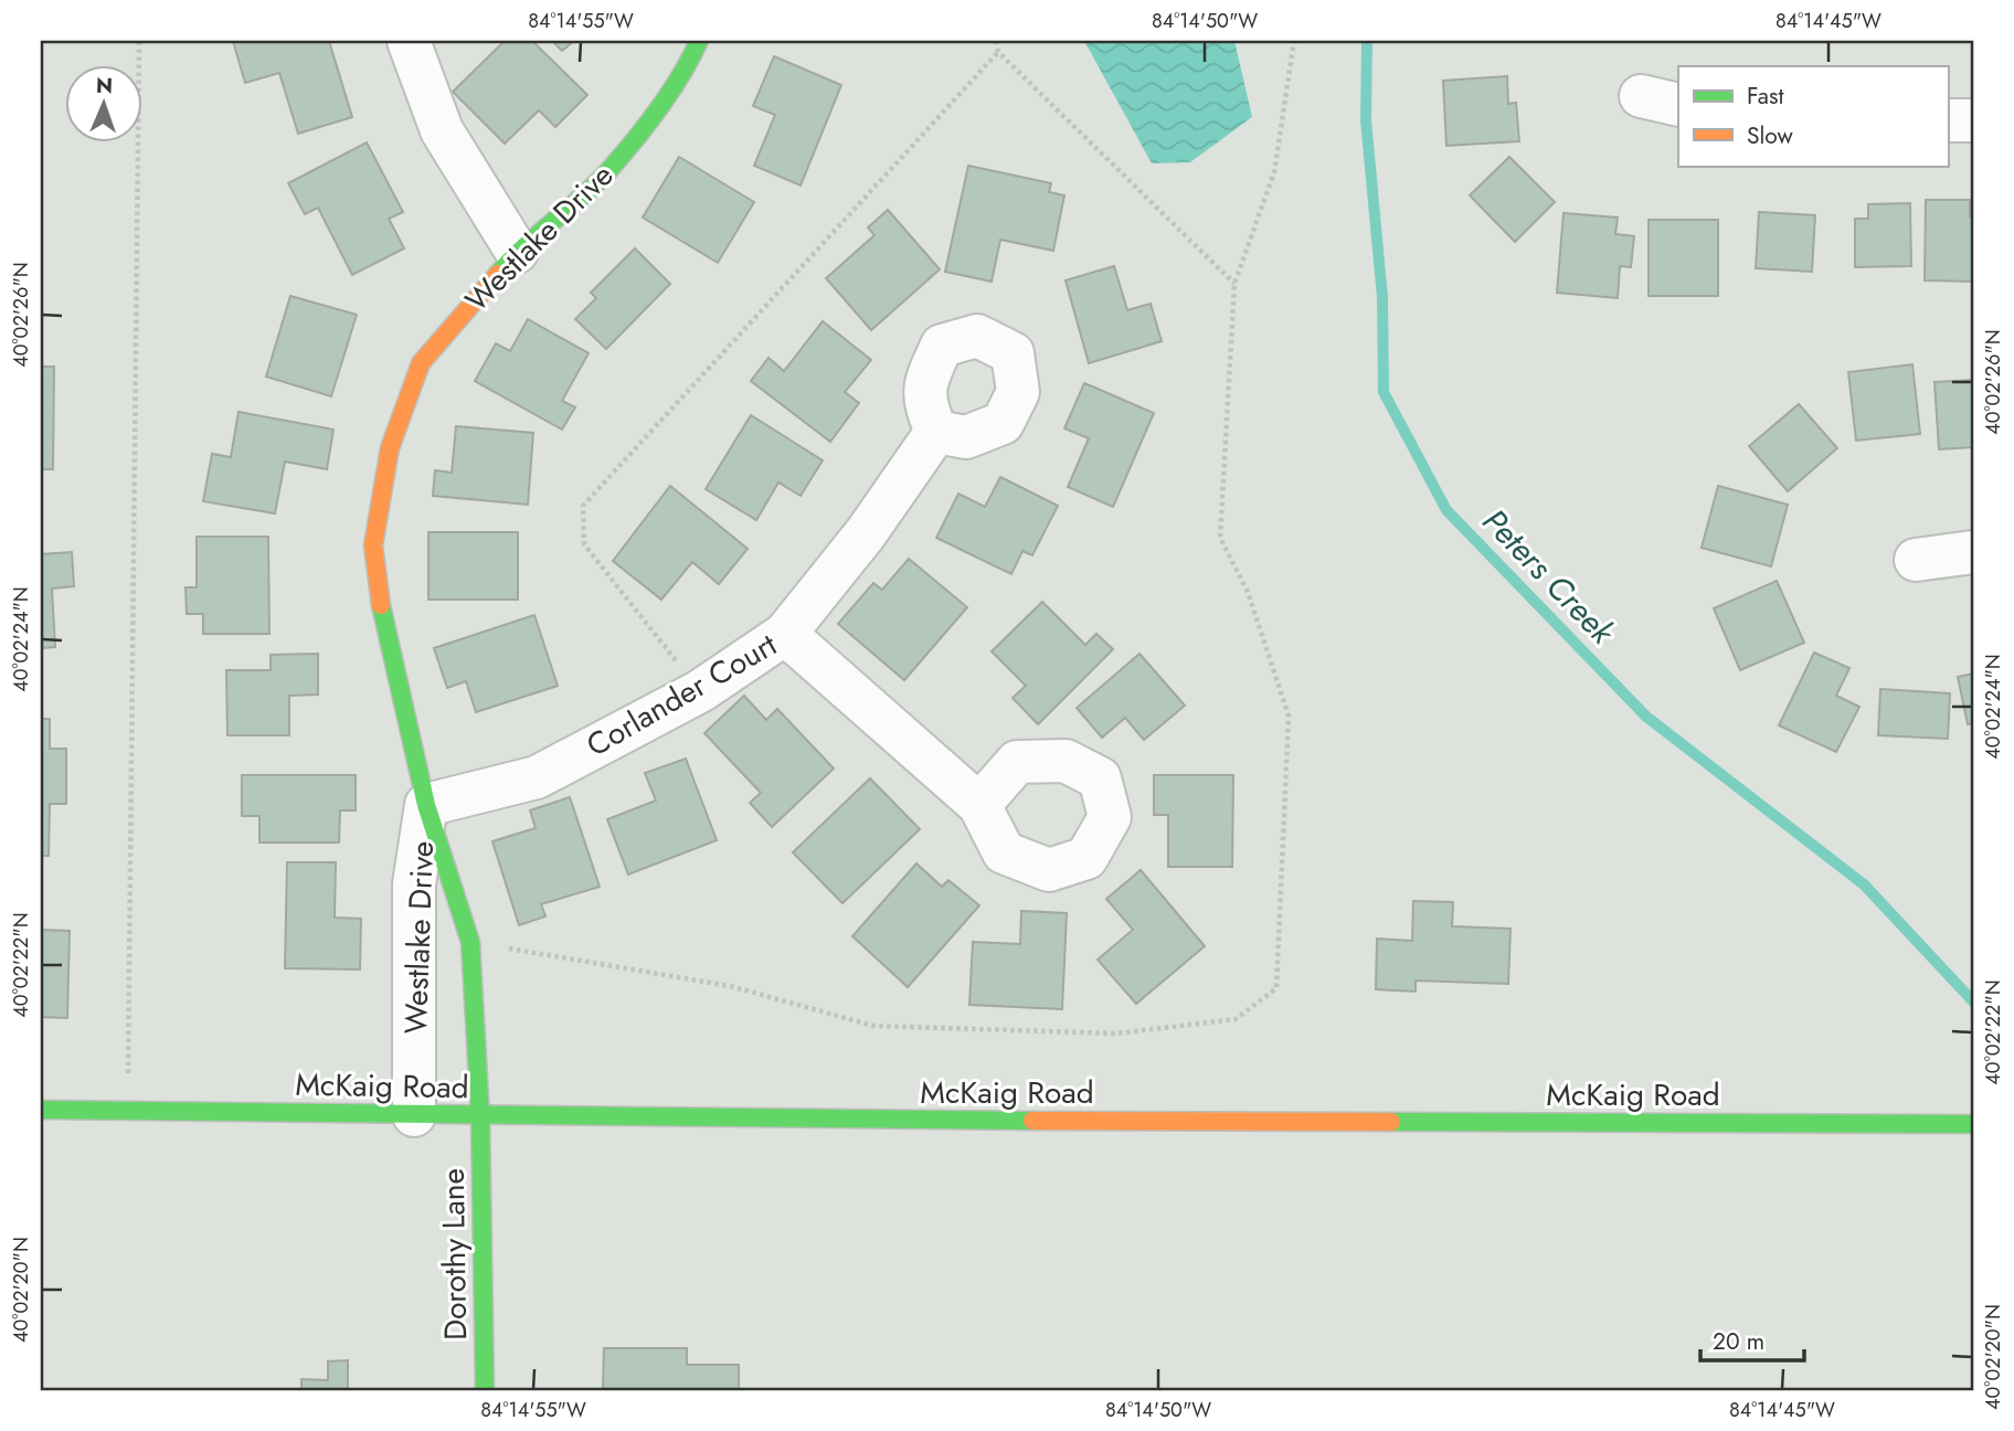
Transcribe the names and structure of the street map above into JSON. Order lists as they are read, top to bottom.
{
  "streets": {
    "street": [
      "Westlake Drive",
      "Corlander Court",
      "McKaig Road",
      "Dorothy Lane"
    ]
  },
  "crossings": [
    ["Westlake Drive", "Corlander Court"],
    ["Westlake Drive", "McKaig Road"],
    ["Westlake Drive", "Dorothy Lane"],
    ["McKaig Road", "Dorothy Lane"]
  ],
  "water": ["Peters Creek"],
  "legend": ["Fast", "Slow"],
  "scale_bar": "20 m",
  "north": "top",
  "coordinates": [
    "84°14'55\"W",
    "84°14'50\"W",
    "84°14'45\"W",
    "40°02'26\"N",
    "40°02'24\"N",
    "40°02'22\"N",
    "40°02'20\"N"
  ]
}
